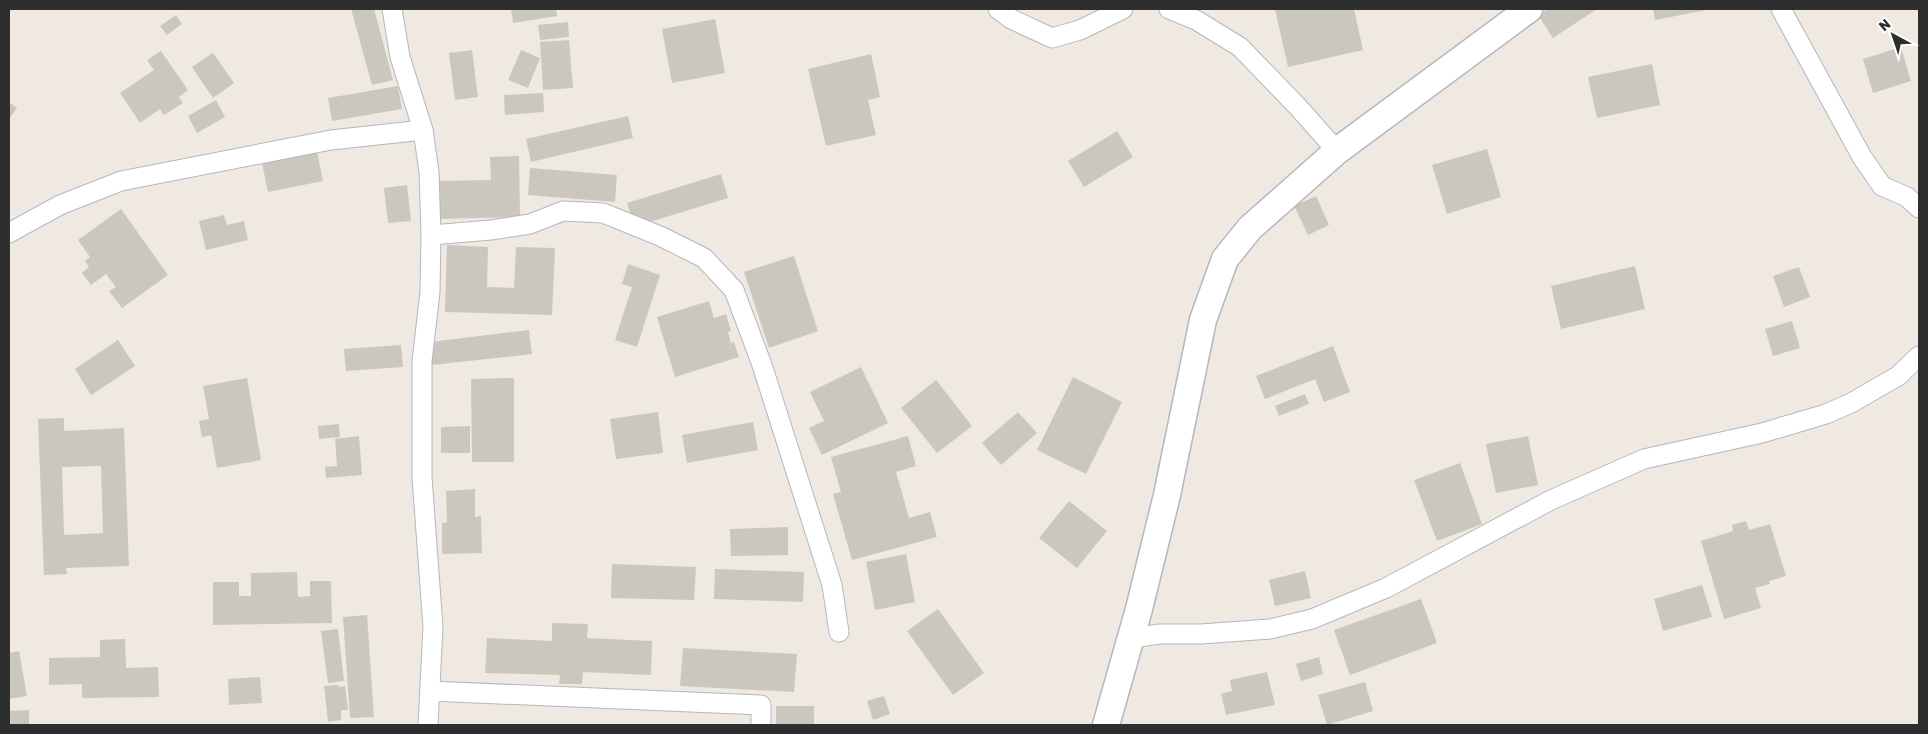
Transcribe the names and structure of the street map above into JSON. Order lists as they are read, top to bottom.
{
  "north": "top left"
}
